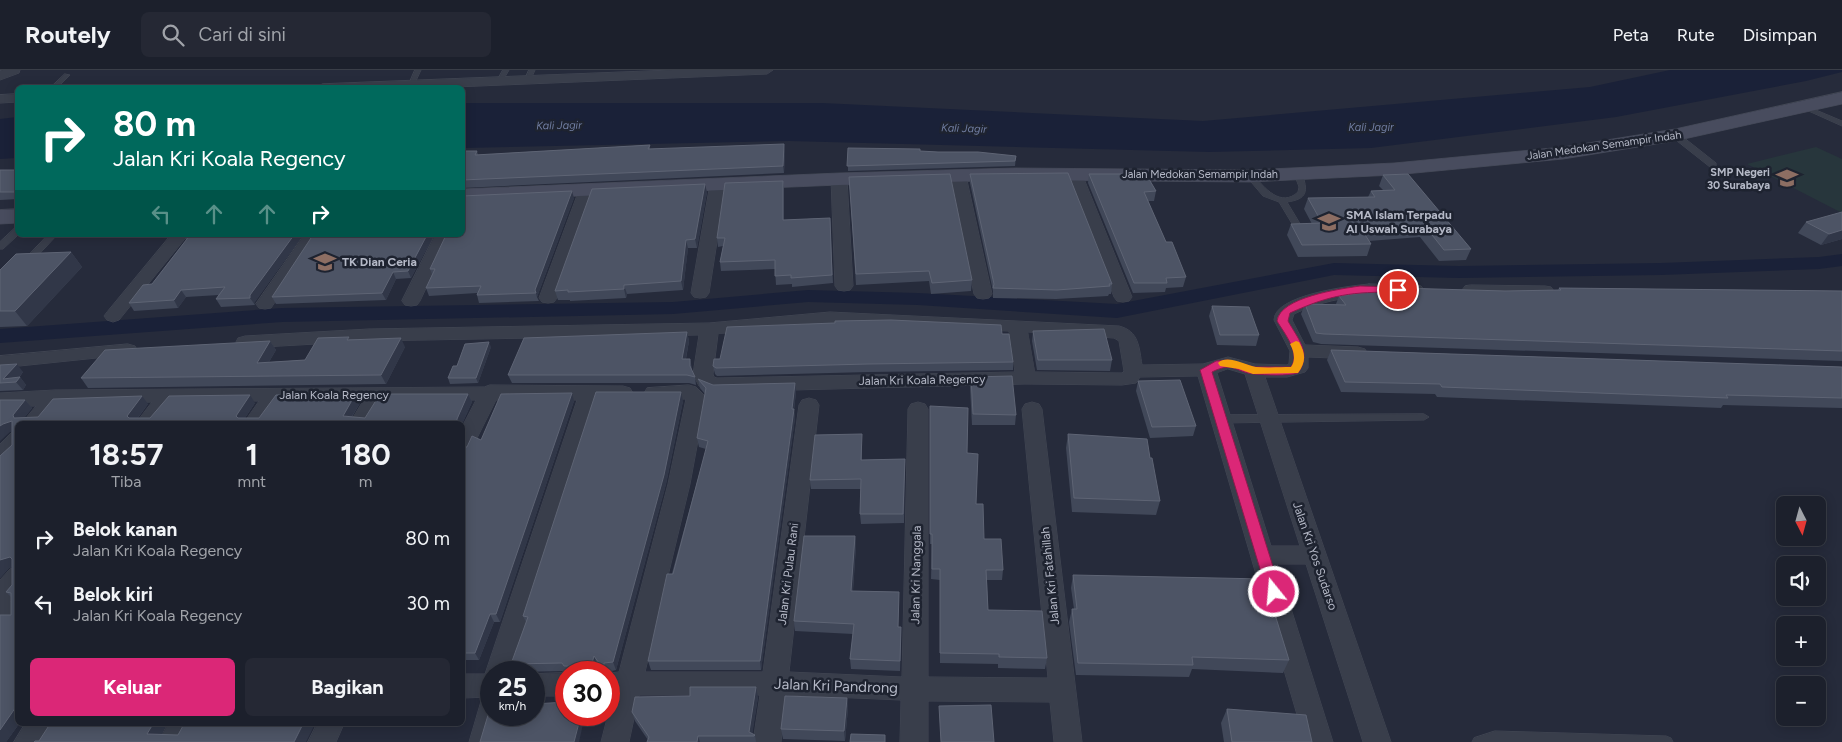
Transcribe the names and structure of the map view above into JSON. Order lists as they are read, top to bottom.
{
  "streets": {
    "street": [
      "Jalan Medokan Semampir Indah",
      "Jalan Kri Koala Regency",
      "Jalan Koala Regency",
      "Jalan Kri Yos Sudarso",
      "Jalan Kri Pulau Rani",
      "Jalan Kri Nanggala",
      "Jalan Kri Fatahillah",
      "Jalan Kri Pandrong"
    ]
  },
  "crossings": [
    ["Jalan Kri Koala Regency", "Jalan Kri Yos Sudarso"],
    ["Jalan Kri Pulau Rani", "Jalan Kri Pandrong"],
    ["Jalan Kri Nanggala", "Jalan Kri Pandrong"],
    ["Jalan Kri Fatahillah", "Jalan Kri Pandrong"]
  ],
  "water": ["Kali Jagir"],
  "places": {
    "school or university": ["SMP Negeri 30 Surabaya", "SMA Islam Terpadu Al Uswah Surabaya", "TK Dian Ceria"]
  },
  "north": "bottom",
  "page": {
    "header": "Routely",
    "search": "Cari di sini",
    "nav": ["Peta", "Rute", "Disimpan"],
    "turn": ["80 m", "Jalan Kri Koala Regency"],
    "eta": [
      "18:57",
      "Tiba",
      "1",
      "mnt",
      "180",
      "m"
    ],
    "map_buttons": ["+", "−"],
    "list": [
      {
        "name": "Belok kanan",
        "note": "Jalan Kri Koala Regency",
        "value": "80 m"
      },
      {
        "name": "Belok kiri",
        "note": "Jalan Kri Koala Regency",
        "value": "30 m"
      }
    ],
    "buttons": ["Keluar", "Bagikan"],
    "speed": "25 km/h",
    "limit": "30"
  }
}
